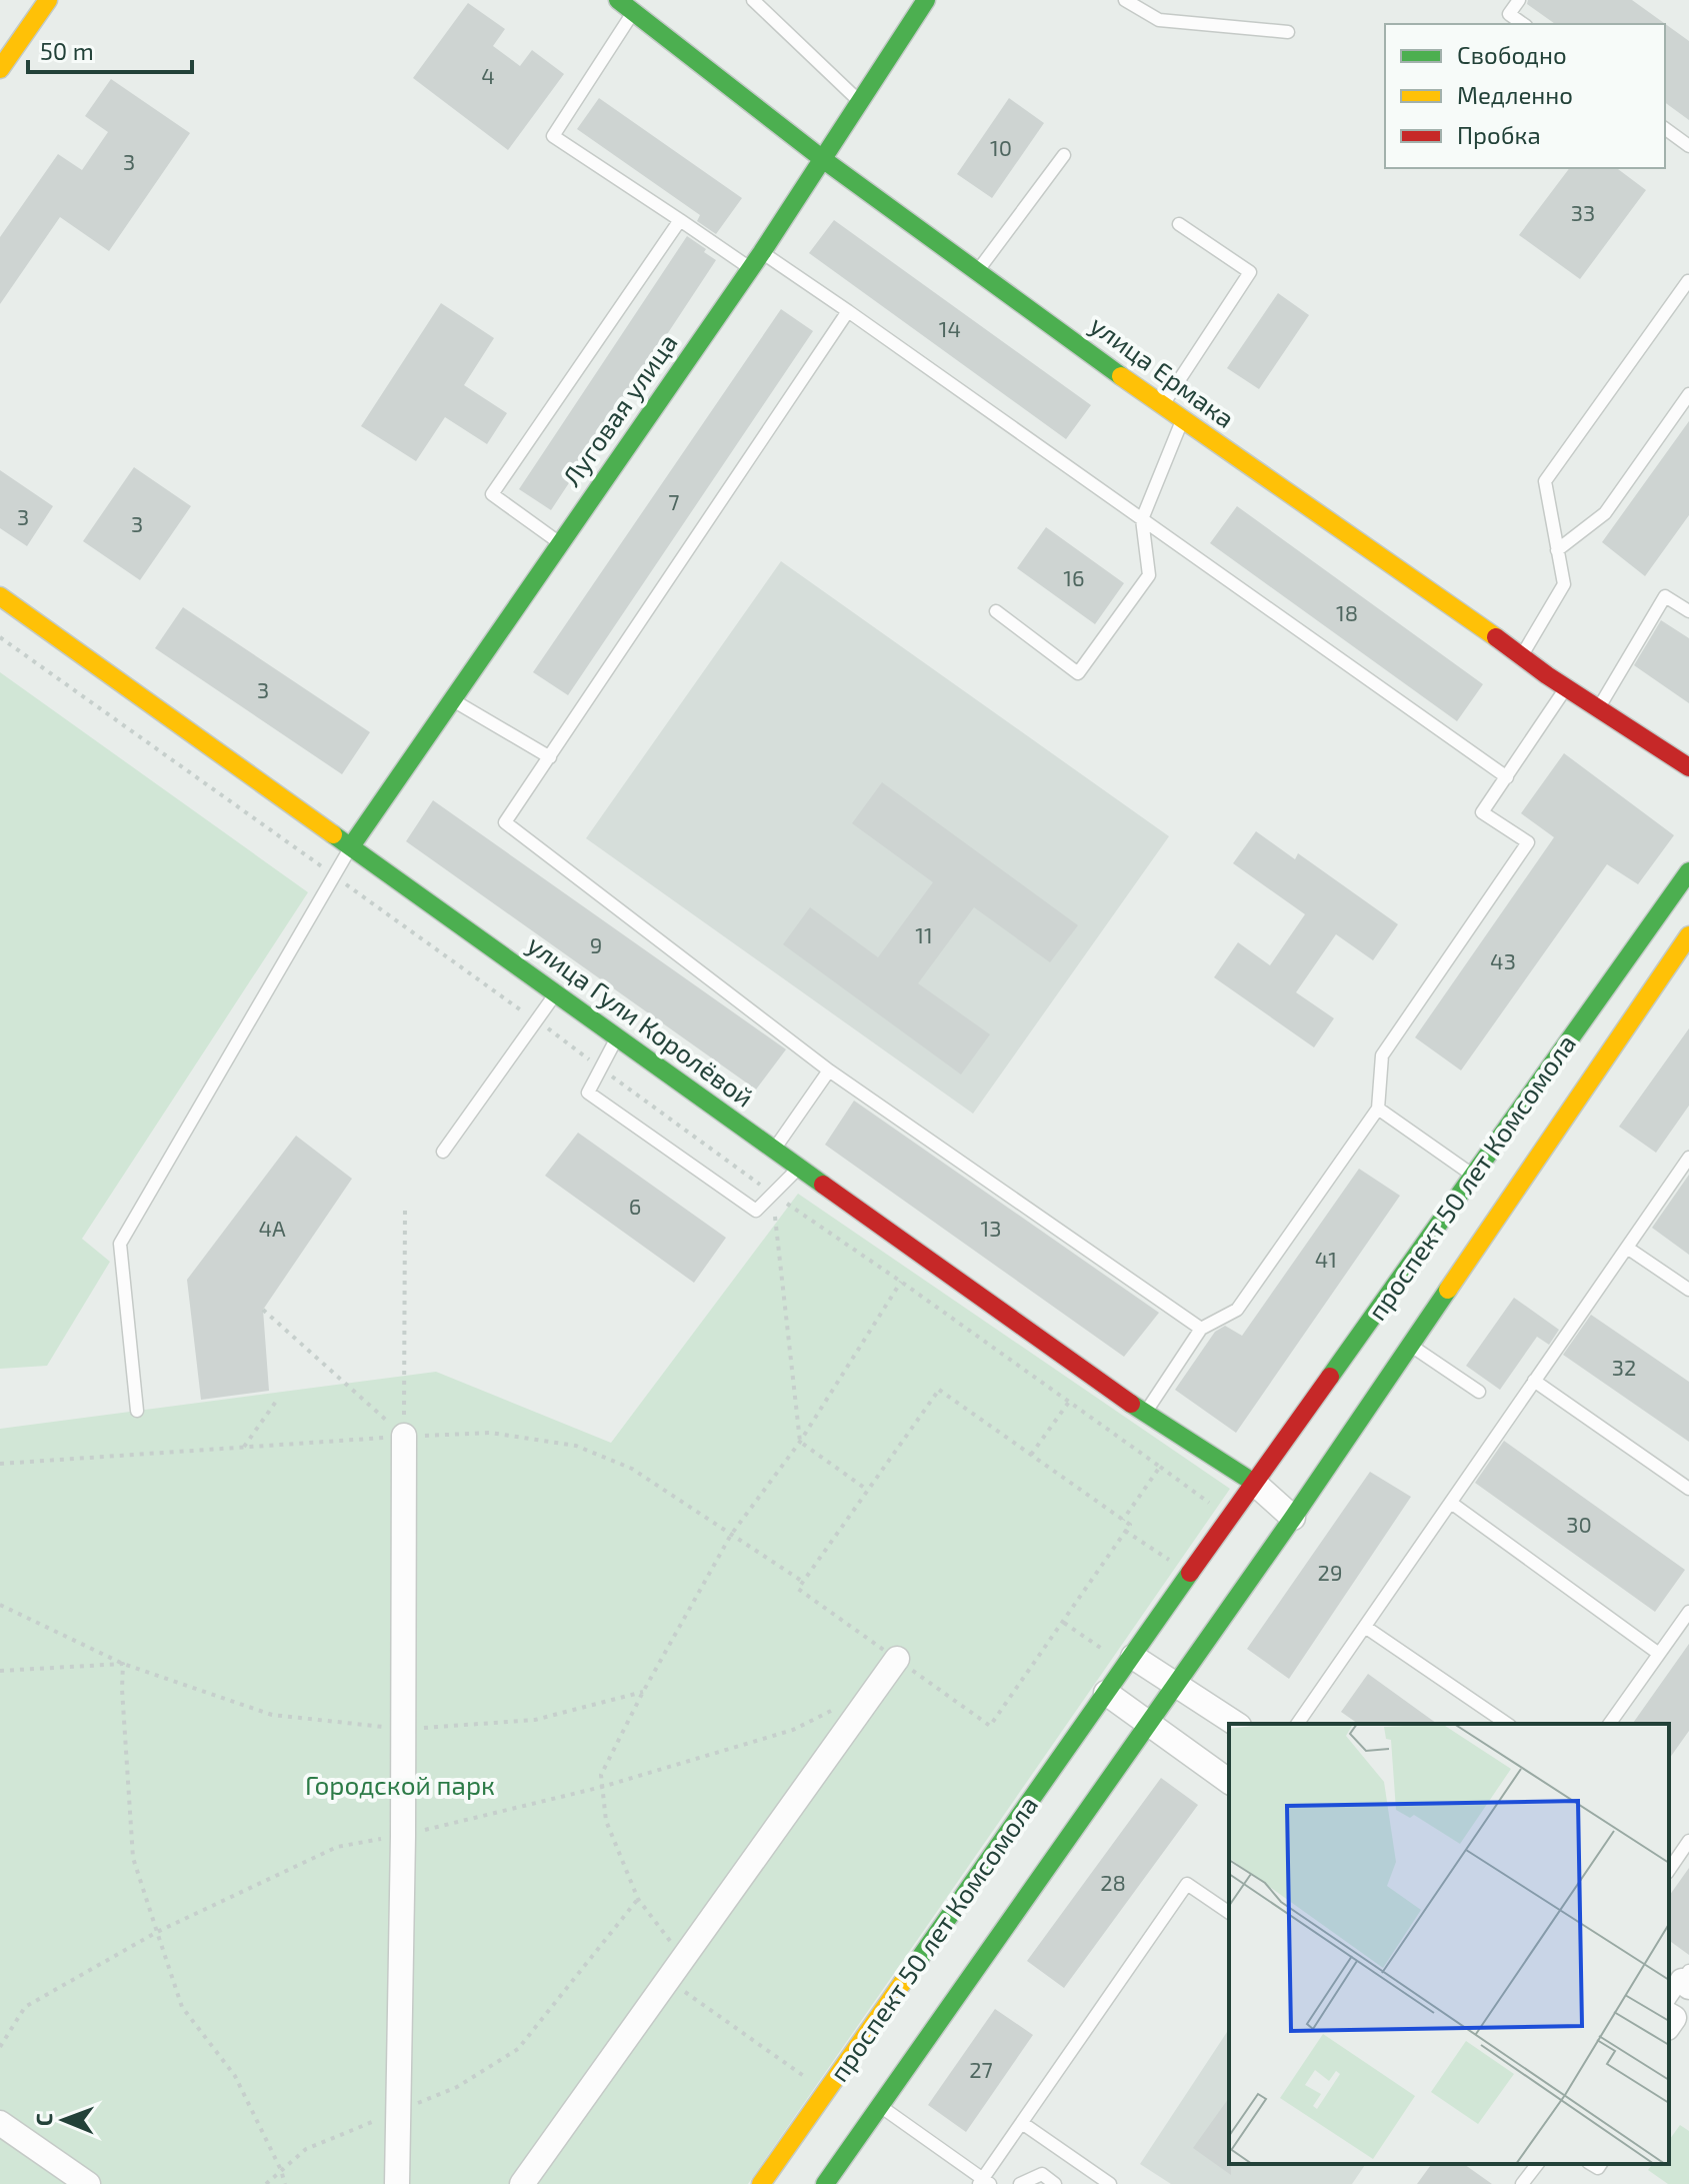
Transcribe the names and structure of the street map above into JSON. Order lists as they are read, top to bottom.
{
  "streets": {
    "street": [
      "улица Ермака",
      "Луговая улица",
      "улица Гули Королёвой",
      "проспект 50 лет Комсомола"
    ]
  },
  "crossings": [
    ["улица Ермака", "Луговая улица"],
    ["Луговая улица", "улица Гули Королёвой"],
    ["улица Гули Королёвой", "проспект 50 лет Комсомола"]
  ],
  "parks": ["Городской парк"],
  "house_numbers": [
    "4",
    "10",
    "3",
    "33",
    "14",
    "7",
    "3",
    "3",
    "16",
    "18",
    "3",
    "11",
    "9",
    "43",
    "6",
    "4А",
    "13",
    "41",
    "32",
    "30",
    "29",
    "28",
    "27"
  ],
  "legend": ["Свободно", "Медленно", "Пробка"],
  "scale_bar": "50 m",
  "north": "left"
}
